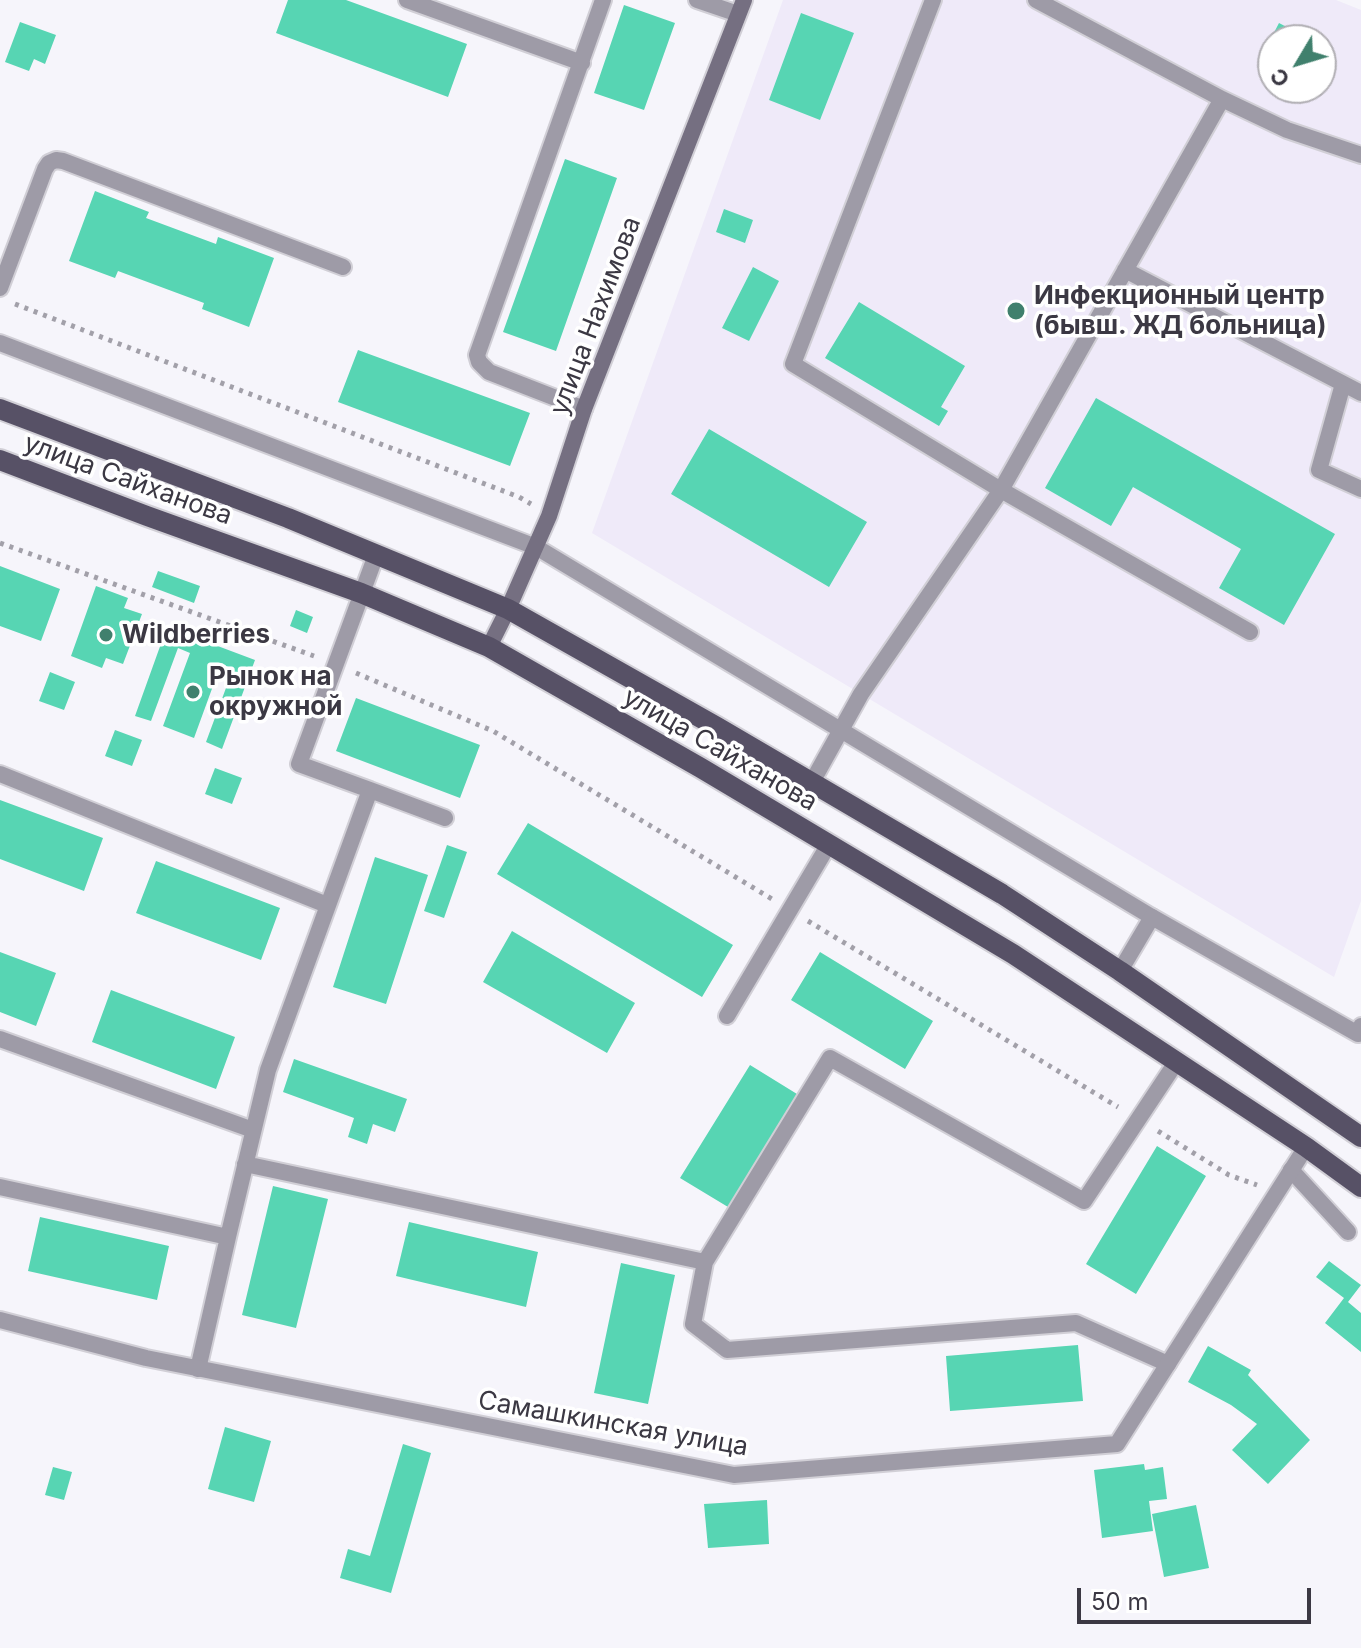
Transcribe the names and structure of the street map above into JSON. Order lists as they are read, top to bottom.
{
  "streets": {
    "main road": ["улица Сайханова"],
    "street": ["улица Нахимова", "Самашкинская улица"]
  },
  "crossings": [
    ["улица Нахимова", "улица Сайханова"],
    ["улица Сайханова", "Самашкинская улица"]
  ],
  "places": ["Инфекционный центр (бывш. ЖД больница)", "Wildberries", "Рынок на окружной"],
  "scale_bar": "50 m",
  "north": "bottom left"
}
